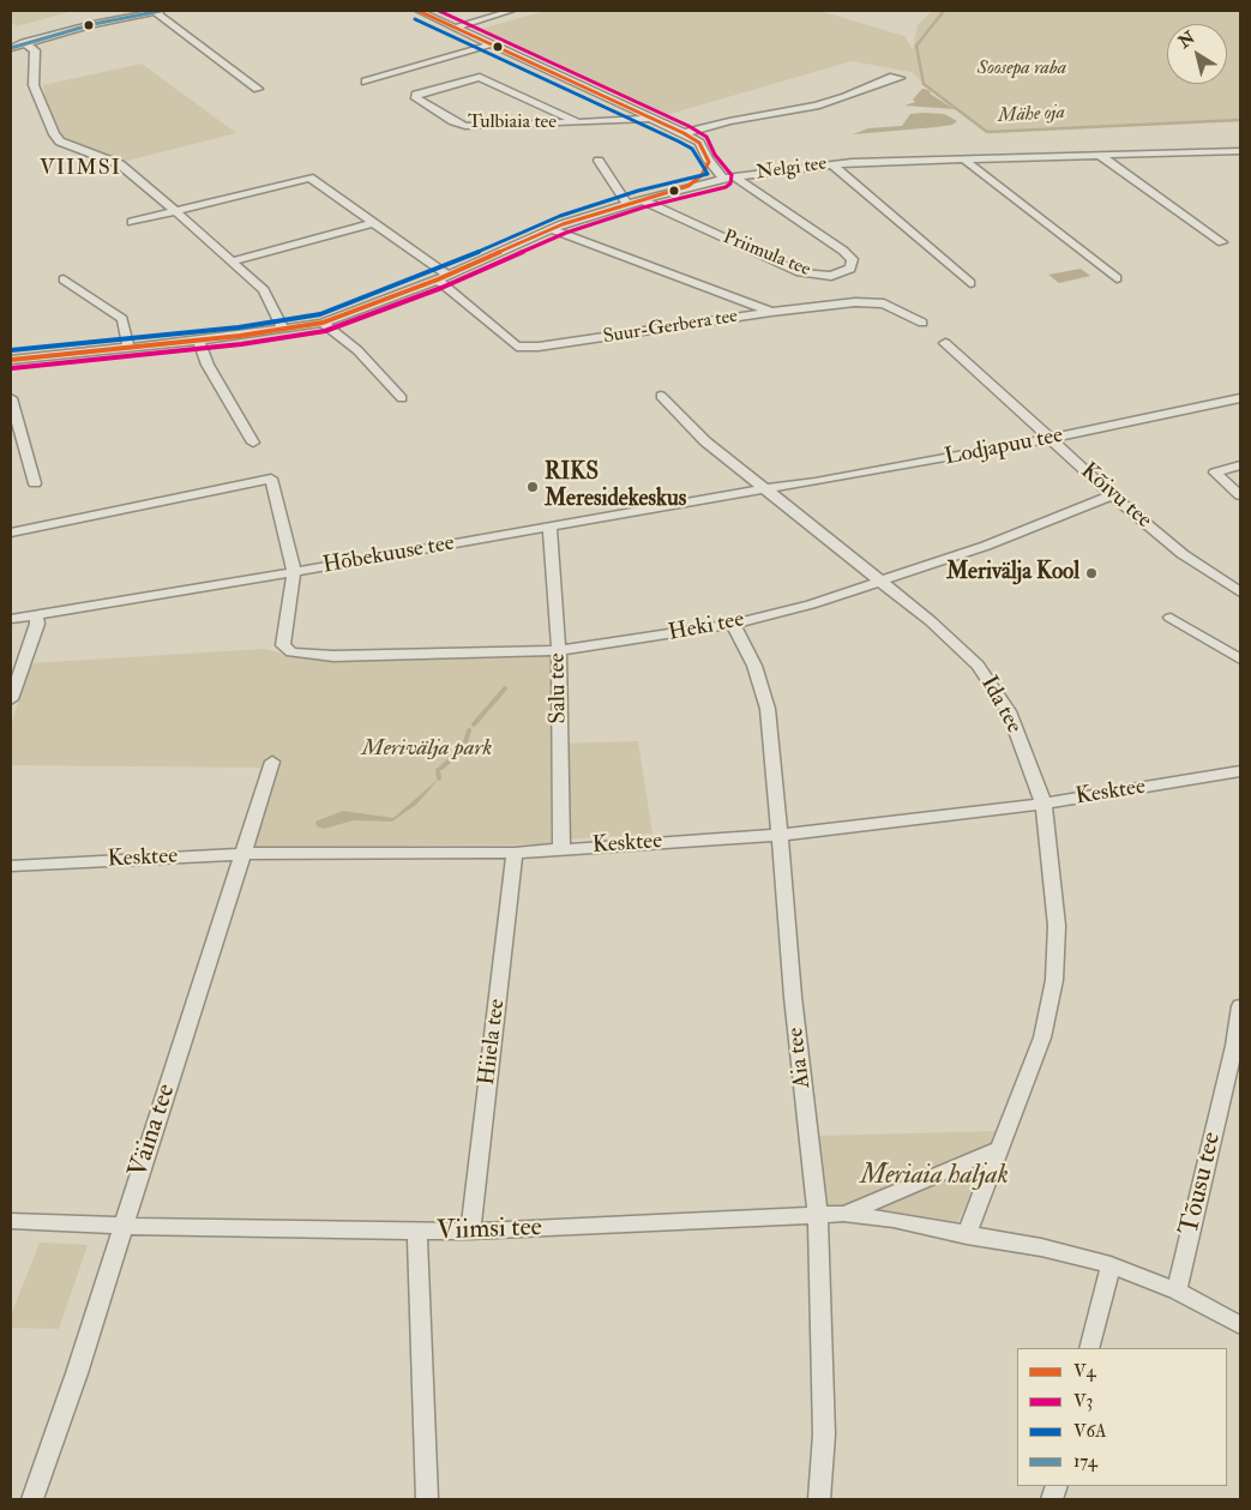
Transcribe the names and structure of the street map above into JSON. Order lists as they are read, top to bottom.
{
  "streets": {
    "street": [
      "Tulbiaia tee",
      "Nelgi tee",
      "Priimula tee",
      "Suur-Gerbera tee",
      "Lodjapuu tee",
      "Kõivu tee",
      "Hõbekuuse tee",
      "Heki tee",
      "Salu tee",
      "Ida tee",
      "Kesktee",
      "Hiiela tee",
      "Aia tee",
      "Väina tee",
      "Tõusu tee",
      "Viimsi tee"
    ]
  },
  "crossings": [
    ["Nelgi tee", "Priimula tee"],
    ["Nelgi tee", "Suur-Gerbera tee"],
    ["Lodjapuu tee", "Kõivu tee"],
    ["Lodjapuu tee", "Hõbekuuse tee"],
    ["Lodjapuu tee", "Ida tee"],
    ["Kõivu tee", "Heki tee"],
    ["Hõbekuuse tee", "Heki tee"],
    ["Hõbekuuse tee", "Salu tee"],
    ["Hõbekuuse tee", "Ida tee"],
    ["Heki tee", "Salu tee"],
    ["Heki tee", "Ida tee"],
    ["Heki tee", "Aia tee"],
    ["Salu tee", "Kesktee"],
    ["Ida tee", "Kesktee"],
    ["Ida tee", "Viimsi tee"],
    ["Kesktee", "Hiiela tee"],
    ["Kesktee", "Aia tee"],
    ["Kesktee", "Väina tee"],
    ["Hiiela tee", "Viimsi tee"],
    ["Aia tee", "Viimsi tee"],
    ["Väina tee", "Viimsi tee"],
    ["Tõusu tee", "Viimsi tee"]
  ],
  "districts": ["VIIMSI"],
  "water": ["Mähe oja"],
  "parks": ["Soosepa raba", "Merivälja park", "Meriaia haljak"],
  "places": ["RIKS Meresidekeskus", "Merivälja Kool"],
  "lines": [
    "transit line V4",
    "transit line V3",
    "transit line 174",
    "transit line V6A"
  ],
  "legend": [
    "V4",
    "V3",
    "V6A",
    "174"
  ],
  "north": "top left"
}
